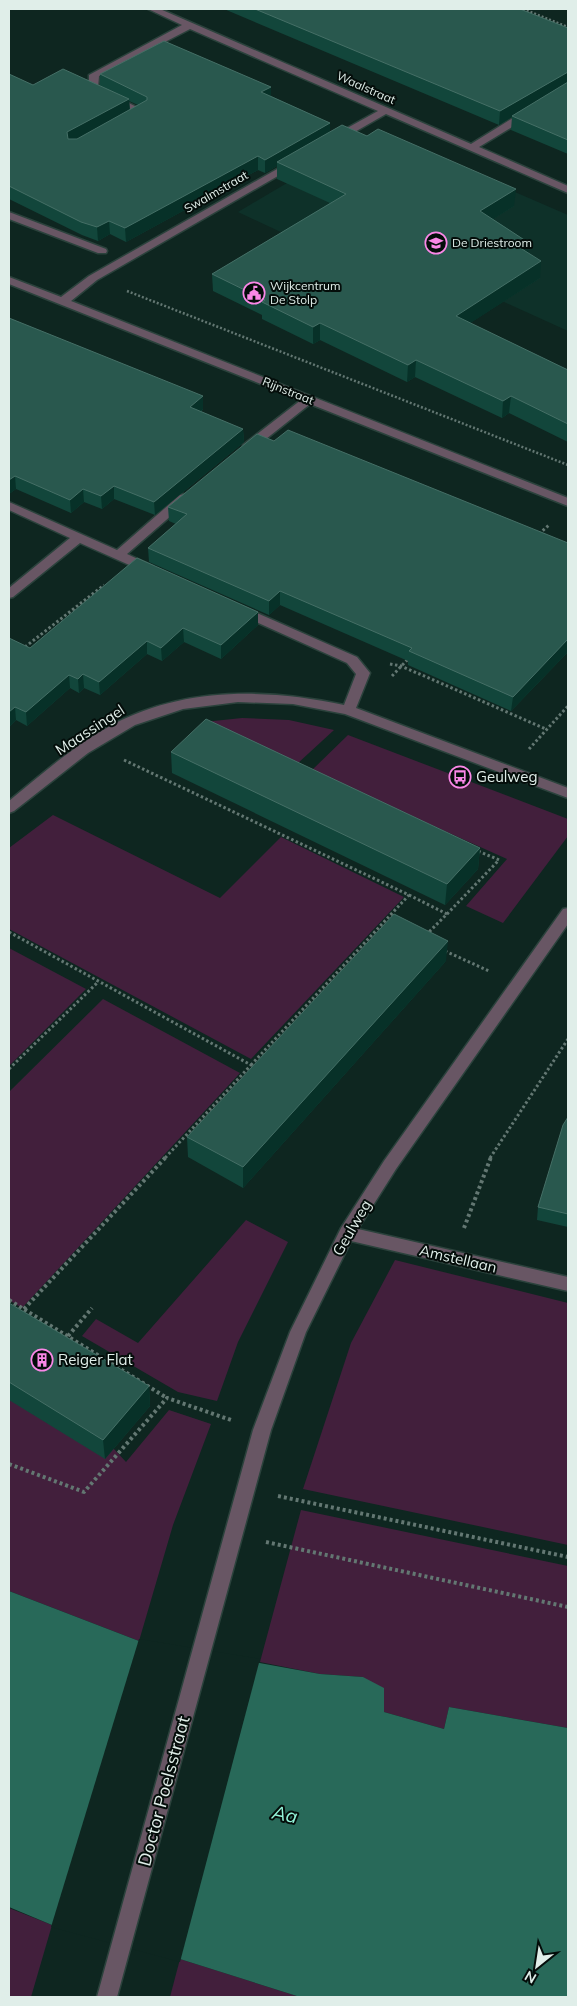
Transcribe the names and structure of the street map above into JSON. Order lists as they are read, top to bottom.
{
  "streets": {
    "street": [
      "Waalstraat",
      "Swalmstraat",
      "Rijnstraat",
      "Maassingel",
      "Geulweg",
      "Amstellaan",
      "Doctor Poelsstraat"
    ]
  },
  "crossings": [
    ["Swalmstraat", "Rijnstraat"],
    ["Geulweg", "Amstellaan"],
    ["Geulweg", "Doctor Poelsstraat"]
  ],
  "water": ["Aa"],
  "places": {
    "school or university": ["De Driestroom"],
    "public building": ["Wijkcentrum De Stolp"],
    "bus stop": ["Geulweg"],
    "building": ["Reiger Flat"]
  },
  "north": "bottom left"
}
